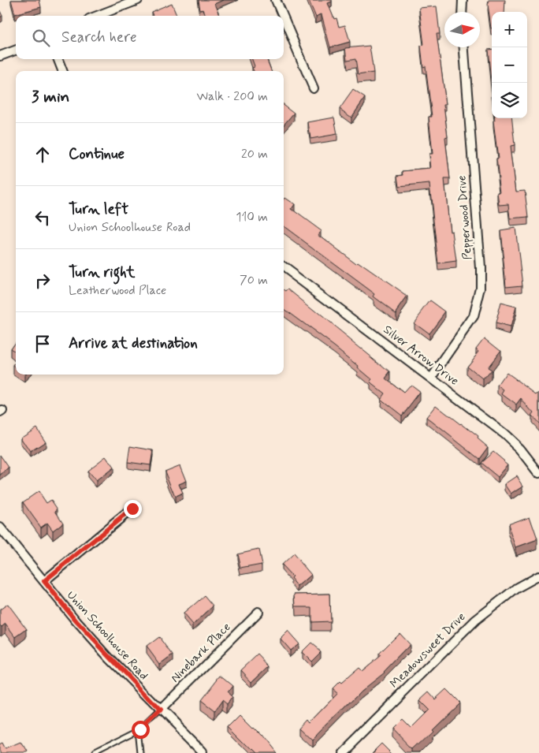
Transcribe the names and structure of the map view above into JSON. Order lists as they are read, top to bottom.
{
  "streets": {
    "street": [
      "Pepperwood Drive",
      "Silver Arrow Drive",
      "Union Schoolhouse Road",
      "Meadowsweet Drive",
      "Ninebark Place"
    ]
  },
  "crossings": [
    ["Pepperwood Drive", "Silver Arrow Drive"],
    ["Union Schoolhouse Road", "Ninebark Place"]
  ],
  "north": "right",
  "page": {
    "map_buttons": ["+", "−"],
    "search": "Search here",
    "heading": ["3 min", "Walk · 200 m"],
    "list": [
      ["Continue", "20 m"],
      ["Turn left", "Union Schoolhouse Road", "110 m"],
      ["Turn right", "Leatherwood Place", "70 m"],
      "Arrive at destination"
    ]
  }
}
